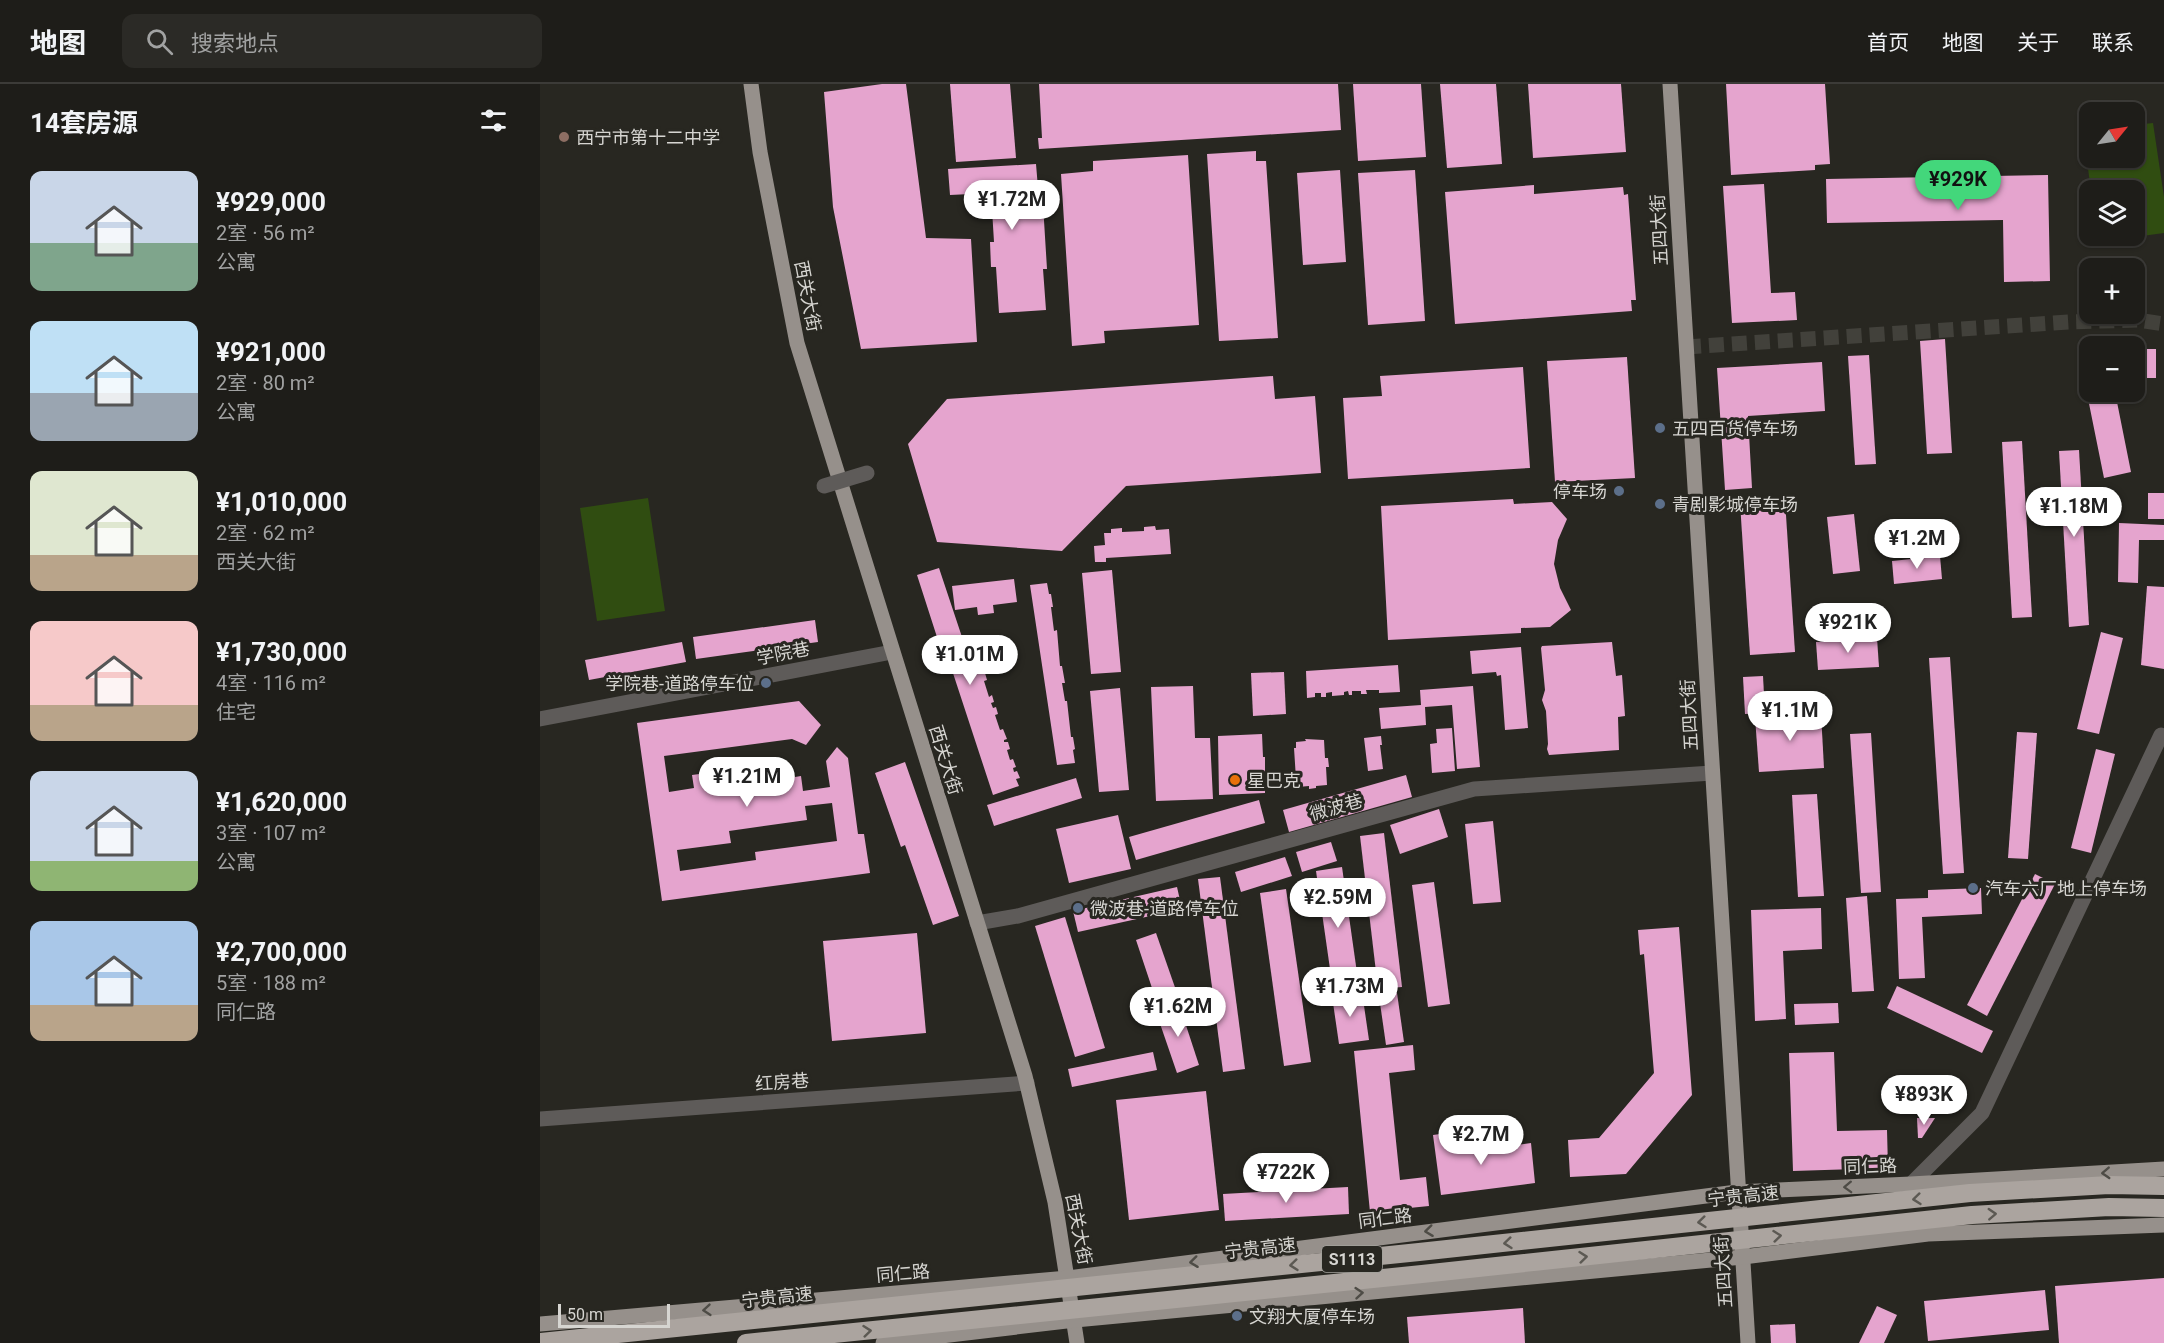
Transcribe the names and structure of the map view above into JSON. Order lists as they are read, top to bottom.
{
  "streets": {
    "highway": ["宁贵高速", "S1113"],
    "main road": ["五四大街", "西关大街", "同仁路"],
    "street": ["学院巷", "微波巷", "红房巷"]
  },
  "crossings": [
    ["五四大街", "微波巷"],
    ["五四大街", "同仁路"],
    ["西关大街", "学院巷"],
    ["西关大街", "微波巷"],
    ["西关大街", "红房巷"],
    ["西关大街", "同仁路"]
  ],
  "places": [
    "西宁市第十二中学",
    "五四百货停车场",
    "停车场",
    "青剧影城停车场",
    "学院巷-道路停车位",
    "星巴克",
    "汽车六厂地上停车场",
    "微波巷-道路停车位",
    "文翔大厦停车场"
  ],
  "scale_bar": "50 m",
  "north": "top right",
  "page": {
    "header": "地图",
    "search": "搜索地点",
    "nav": [
      "首页",
      "地图",
      "关于",
      "联系"
    ],
    "heading": "14套房源",
    "map_buttons": ["+", "−"],
    "list": [
      {
        "name": "¥929,000",
        "note": "2室 · 56 m² · 公寓"
      },
      {
        "name": "¥921,000",
        "note": "2室 · 80 m² · 公寓"
      },
      {
        "name": "¥1,010,000",
        "note": "2室 · 62 m² · 西关大街"
      },
      {
        "name": "¥1,730,000",
        "note": "4室 · 116 m² · 住宅"
      },
      {
        "name": "¥1,620,000",
        "note": "3室 · 107 m² · 公寓"
      },
      {
        "name": "¥2,700,000",
        "note": "5室 · 188 m² · 同仁路"
      }
    ],
    "price": [
      "¥929K",
      "¥1.72M",
      "¥1.18M",
      "¥1.2M",
      "¥921K",
      "¥1.01M",
      "¥1.1M",
      "¥1.21M",
      "¥2.59M",
      "¥1.73M",
      "¥1.62M",
      "¥893K",
      "¥2.7M",
      "¥722K"
    ],
    "scale": "50 m"
  }
}
